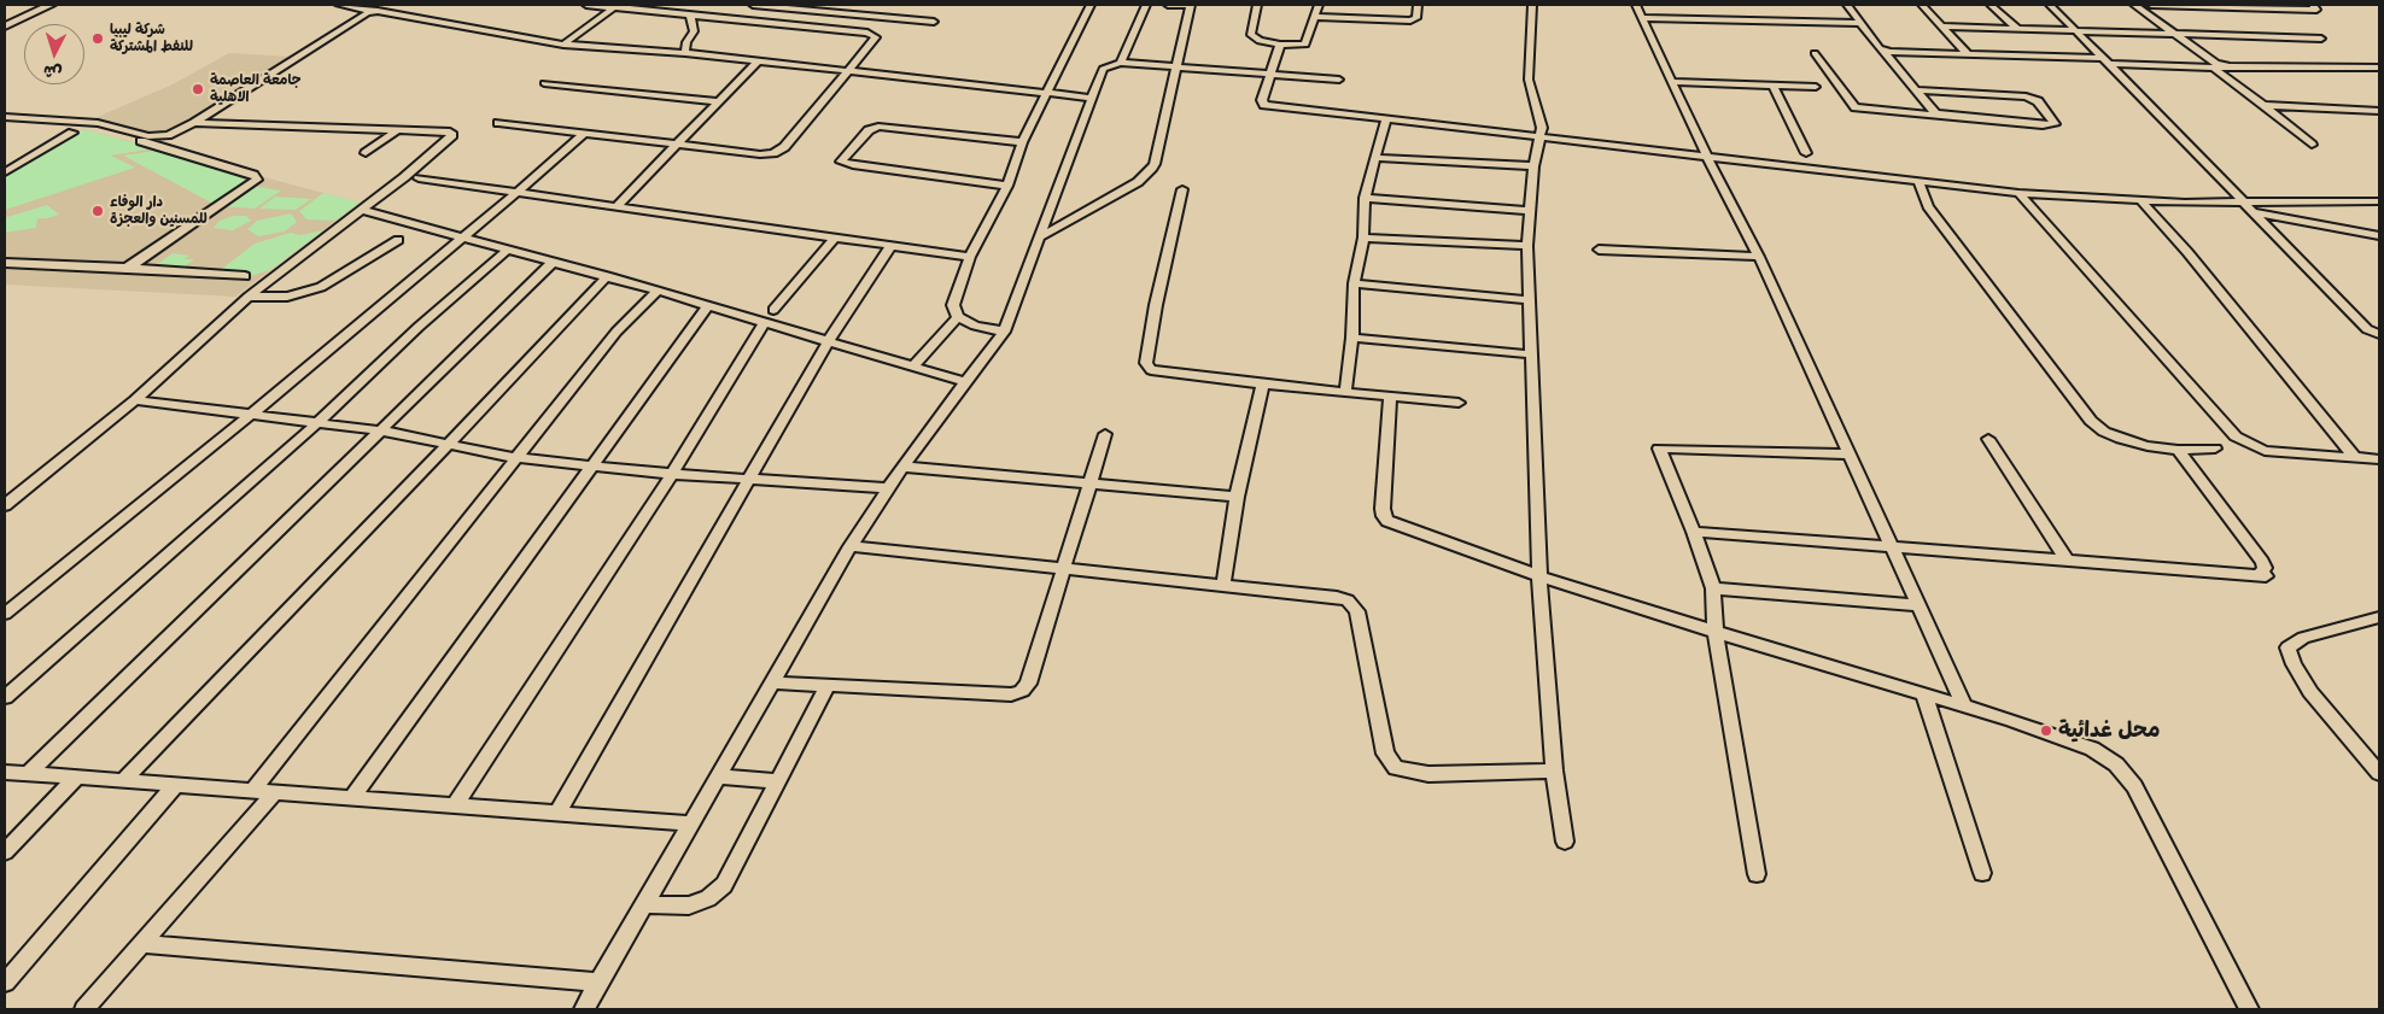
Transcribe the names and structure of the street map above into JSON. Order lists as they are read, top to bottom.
{
  "places": [
    "شركة ليبيا للنفط المشتركة",
    "جامعة العاصمة الاهلية",
    "دار الوفاء للمسنين والعجزة",
    "محل غدائية"
  ],
  "north": "bottom"
}
